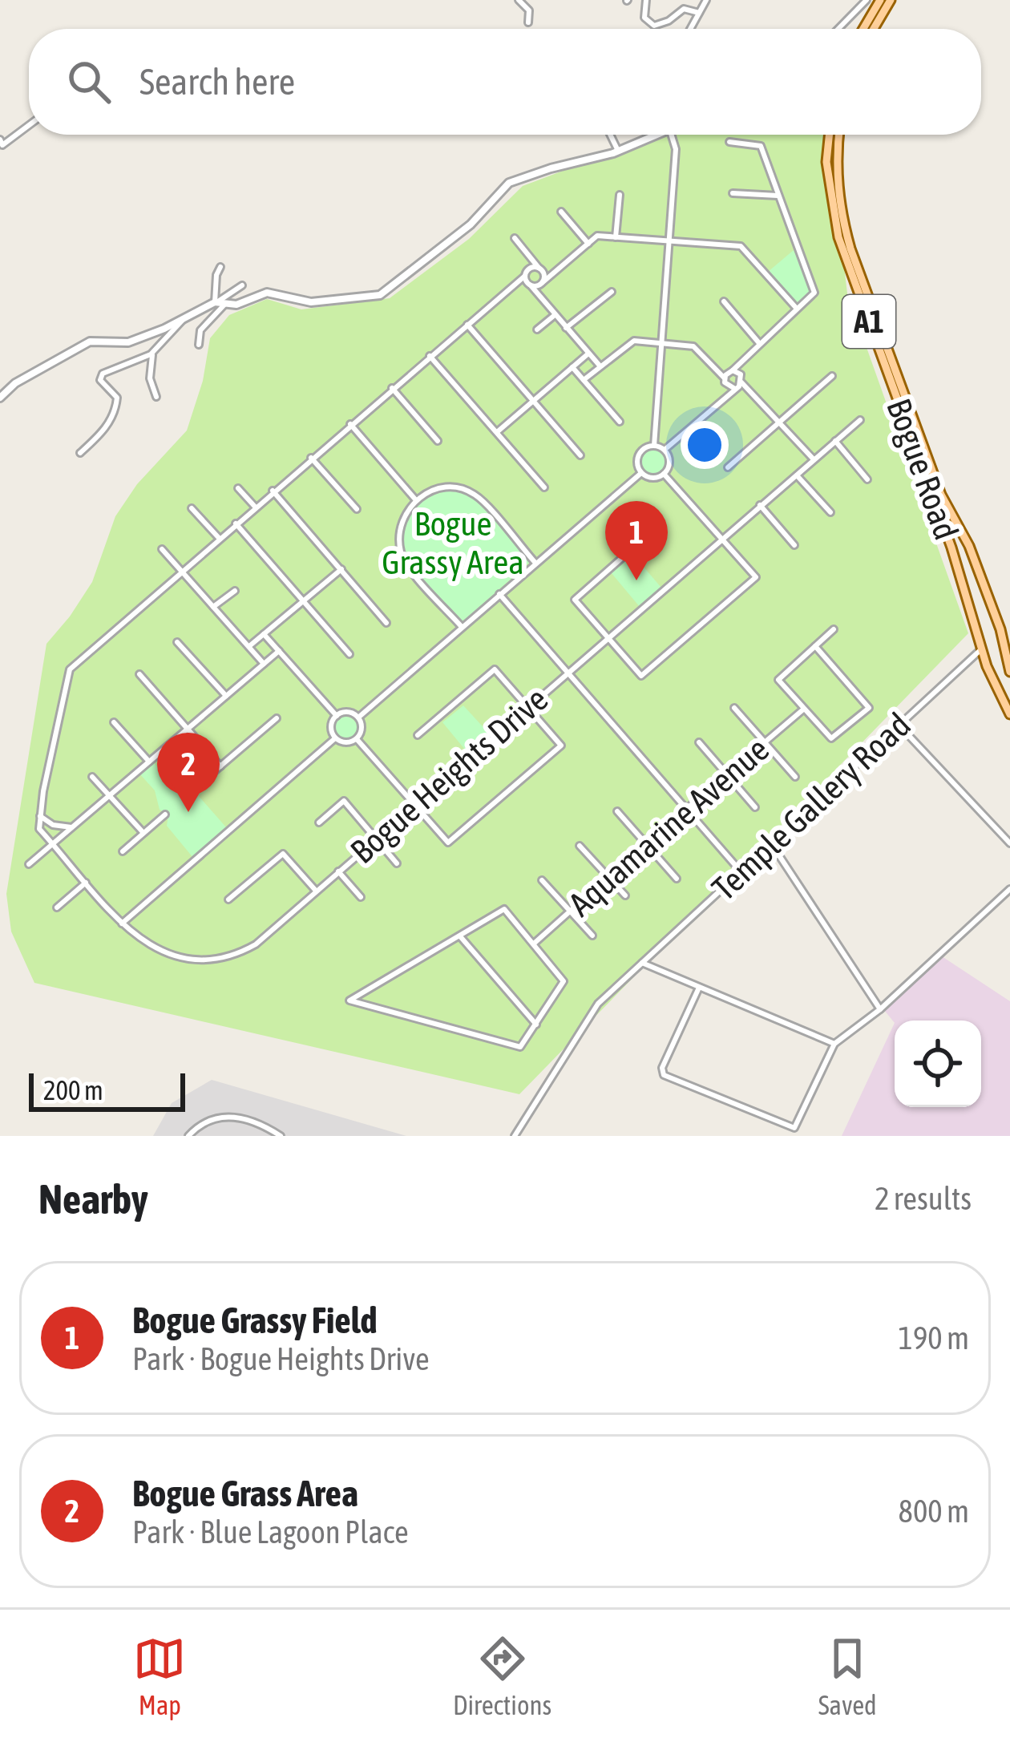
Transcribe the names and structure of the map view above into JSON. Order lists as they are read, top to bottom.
{
  "streets": {
    "main road": ["A1", "Bogue Road"],
    "street": ["Bogue Heights Drive", "Temple Gallery Road", "Aquamarine Avenue"]
  },
  "crossings": [
    ["Bogue Road", "Temple Gallery Road"]
  ],
  "parks": ["Bogue Grassy Area"],
  "scale_bar": "200 m",
  "page": {
    "search": "Search here",
    "pins": ["1", "2"],
    "scale": "200 m",
    "heading": ["Nearby", "2 results"],
    "list": [
      {
        "mark": "1",
        "name": "Bogue Grassy Field",
        "note": "Park · Bogue Heights Drive",
        "value": "190 m"
      },
      {
        "mark": "2",
        "name": "Bogue Grass Area",
        "note": "Park · Blue Lagoon Place",
        "value": "800 m"
      }
    ],
    "nav": ["Map", "Directions", "Saved"]
  }
}
